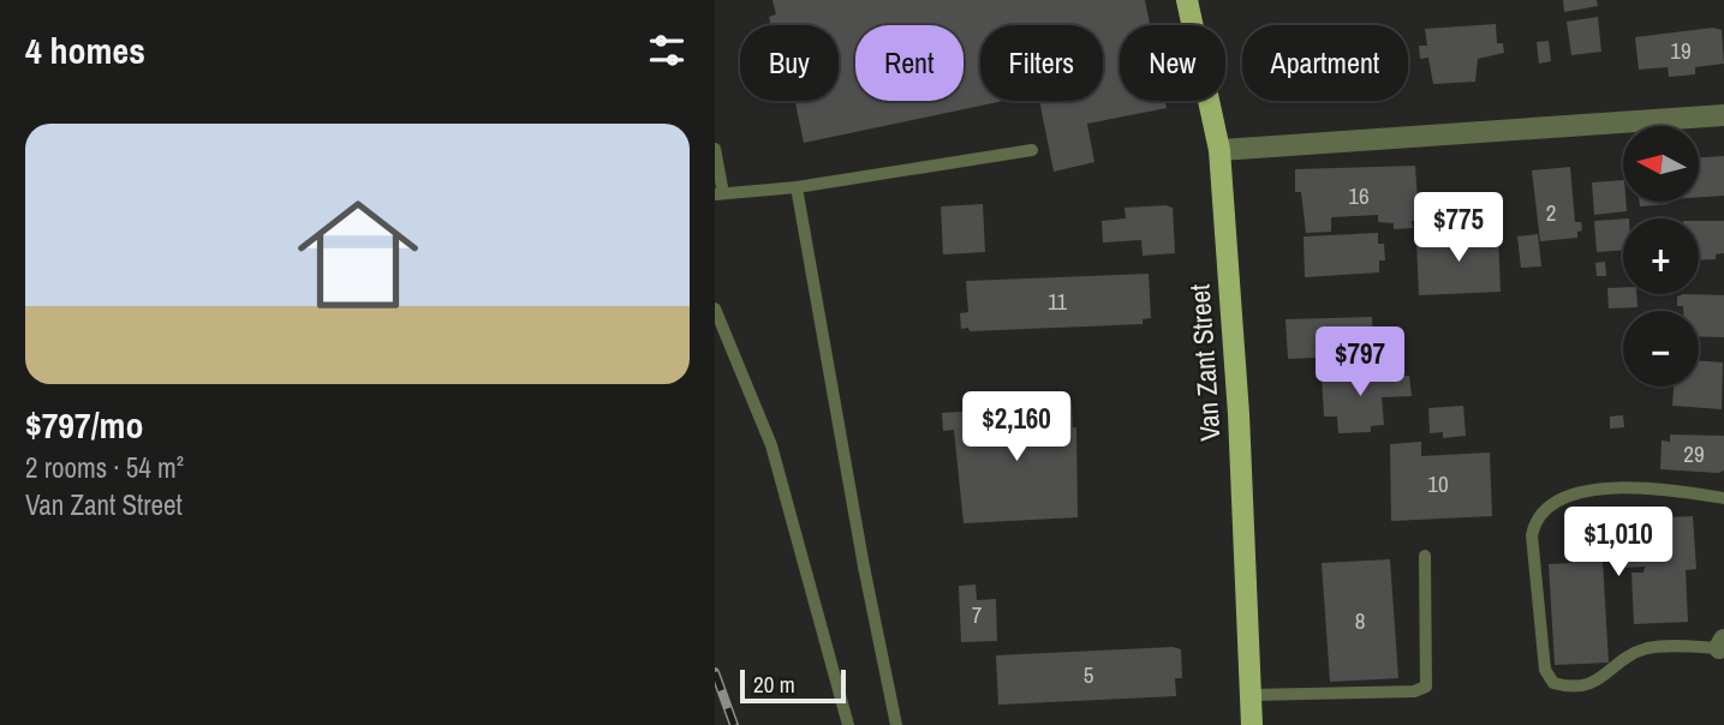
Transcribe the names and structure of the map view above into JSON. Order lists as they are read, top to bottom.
{
  "streets": {
    "main road": ["Van Zant Street"]
  },
  "house_numbers": [
    "19",
    "16",
    "2",
    "11",
    "29",
    "10",
    "7",
    "8",
    "5"
  ],
  "scale_bar": "20 m",
  "north": "left",
  "page": {
    "heading": "4 homes",
    "chip": [
      "Buy",
      "Rent",
      "Filters",
      "New",
      "Apartment"
    ],
    "list": [
      {
        "name": "$797/mo",
        "note": "2 rooms · 54 m² · Van Zant Street"
      }
    ],
    "map_buttons": ["+", "−"],
    "price": [
      "$775",
      "$797",
      "$2,160",
      "$1,010"
    ],
    "scale": "20 m"
  }
}
